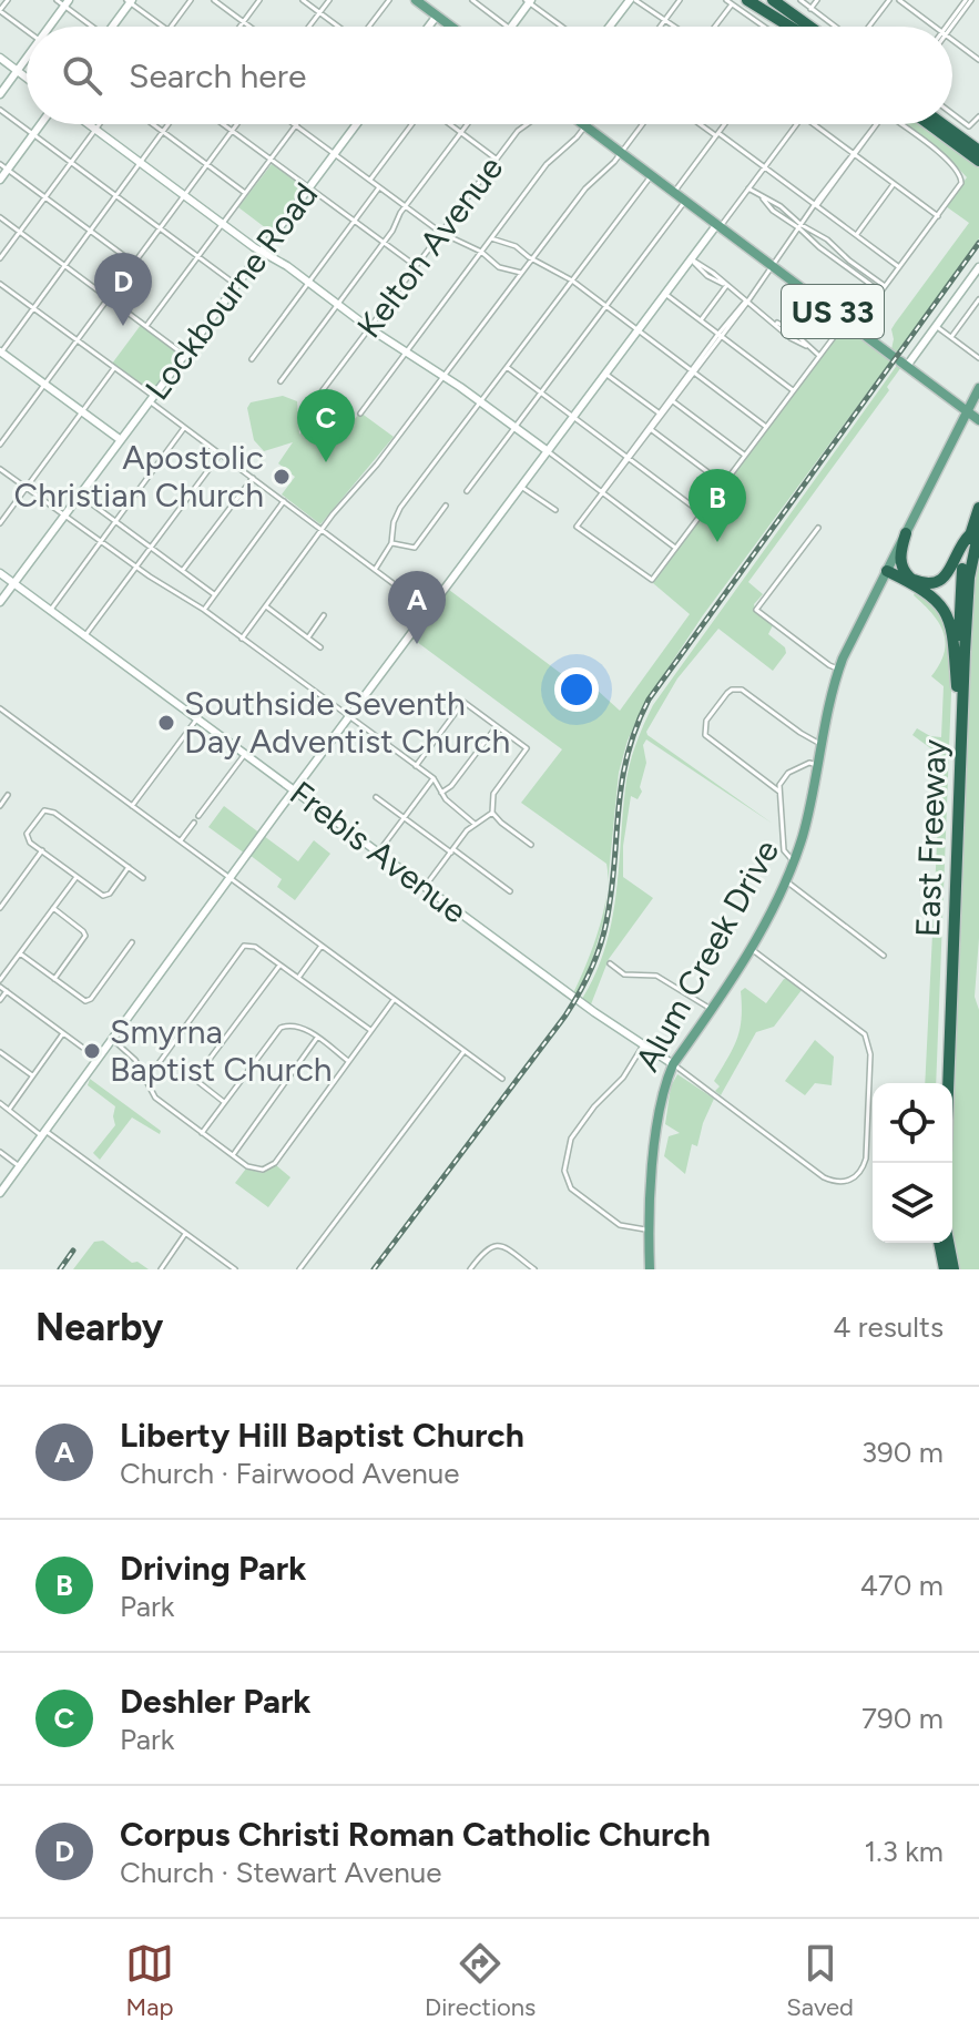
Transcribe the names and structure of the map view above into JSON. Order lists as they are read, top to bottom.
{
  "streets": {
    "highway": ["East Freeway"],
    "main road": ["US 33", "Alum Creek Drive"],
    "street": ["Kelton Avenue", "Lockbourne Road", "Frebis Avenue"]
  },
  "crossings": [
    ["Lockbourne Road", "Frebis Avenue"],
    ["US 33", "Alum Creek Drive"],
    ["Frebis Avenue", "Alum Creek Drive"]
  ],
  "places": ["Apostolic Christian Church", "Southside Seventh Day Adventist Church", "Smyrna Baptist Church"],
  "page": {
    "search": "Search here",
    "pins": [
      "D",
      "C",
      "B",
      "A"
    ],
    "heading": ["Nearby", "4 results"],
    "list": [
      {
        "mark": "A",
        "name": "Liberty Hill Baptist Church",
        "note": "Church · Fairwood Avenue",
        "value": "390 m"
      },
      {
        "mark": "B",
        "name": "Driving Park",
        "note": "Park",
        "value": "470 m"
      },
      {
        "mark": "C",
        "name": "Deshler Park",
        "note": "Park",
        "value": "790 m"
      },
      {
        "mark": "D",
        "name": "Corpus Christi Roman Catholic Church",
        "note": "Church · Stewart Avenue",
        "value": "1.3 km"
      }
    ],
    "nav": ["Map", "Directions", "Saved"]
  }
}
